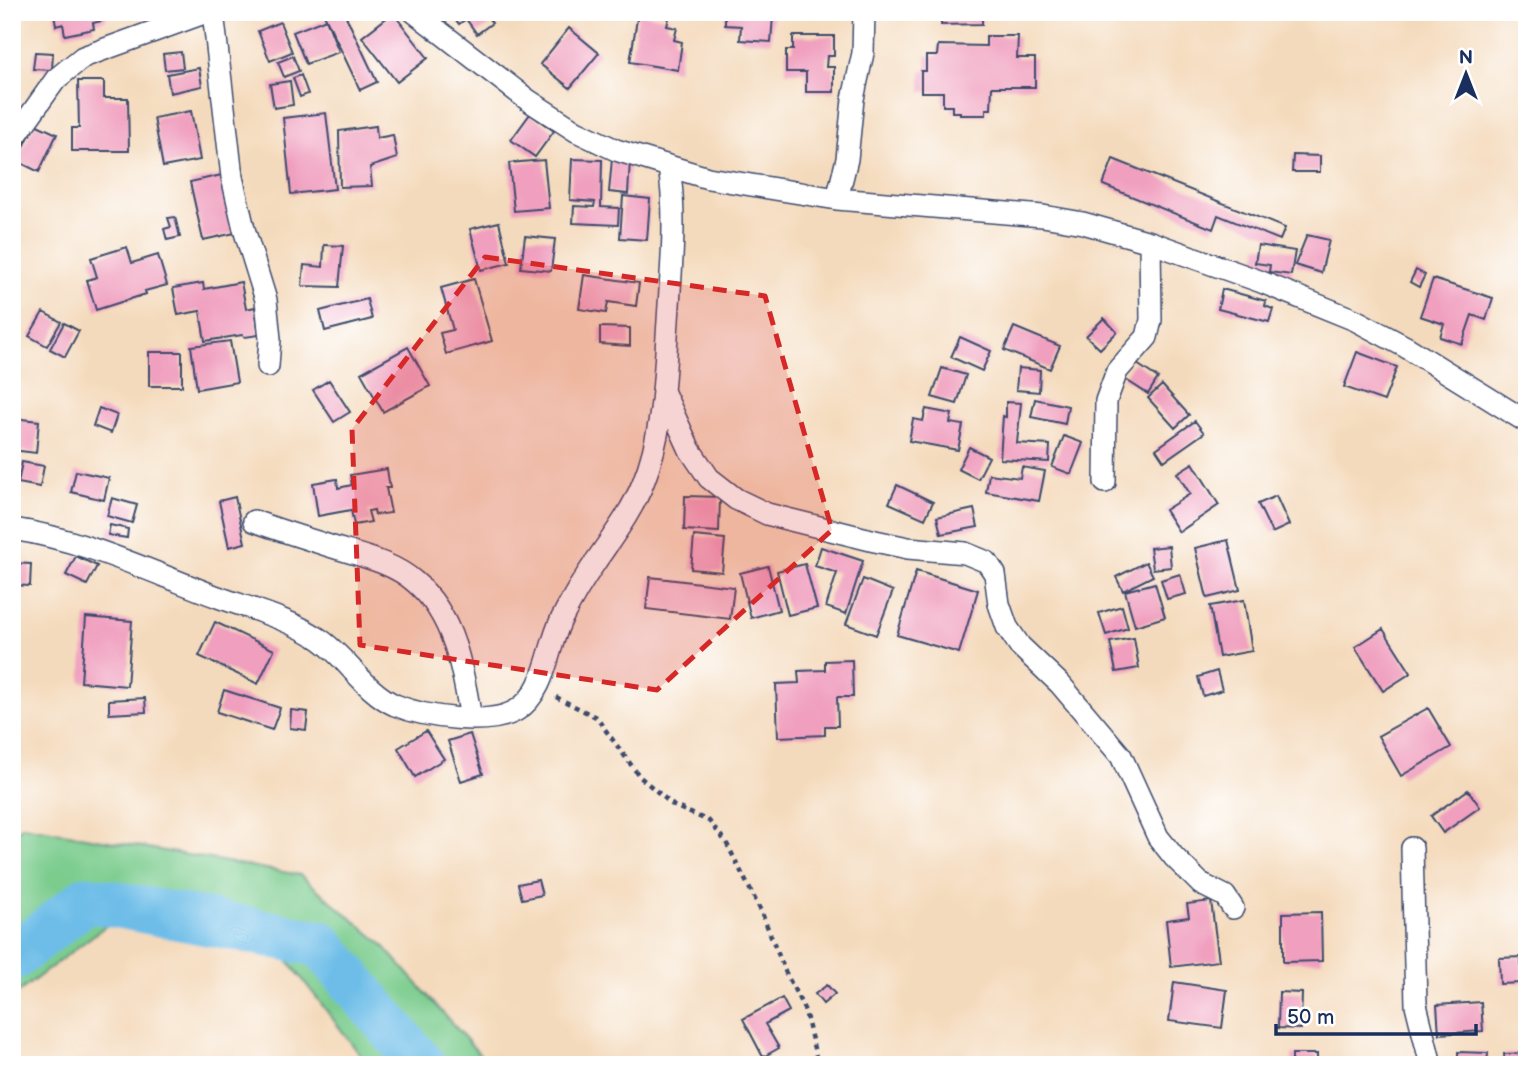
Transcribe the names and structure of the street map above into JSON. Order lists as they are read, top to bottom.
{
  "scale_bar": "50 m",
  "north": "top"
}
